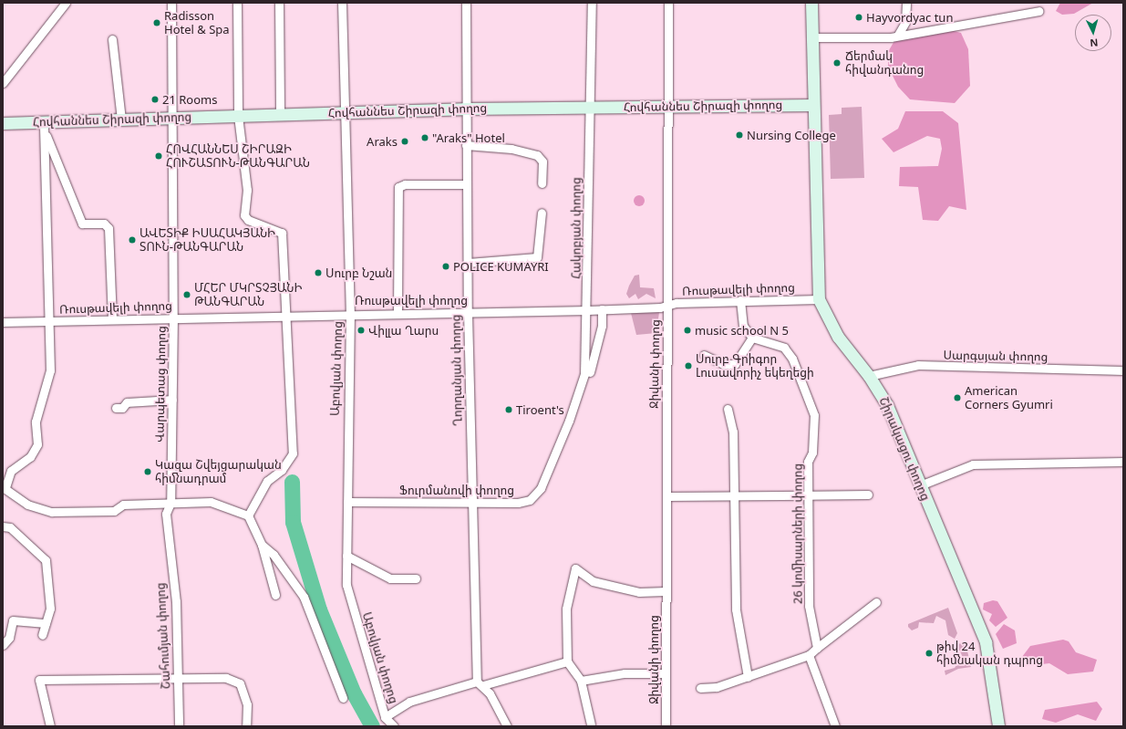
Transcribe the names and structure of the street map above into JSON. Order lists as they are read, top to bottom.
{
  "streets": {
    "street": [
      "Հովհաննես Շիրազի փողոց",
      "Հակոբյան փողոց",
      "Ռուսթավելի փողոց",
      "Սարգսյան փողոց",
      "Ջիվանի փողոց",
      "Աբովյան փողոց",
      "Ղորղանյան փողոց",
      "Վարպետաց փողոց",
      "Շիրակացու փողոց",
      "Ֆուրմանովի փողոց",
      "26 կոմիսարների փողոց",
      "Շահումյան փողոց"
    ]
  },
  "crossings": [
    ["Հովհաննես Շիրազի փողոց", "Հակոբյան փողոց"],
    ["Հովհաննես Շիրազի փողոց", "Ջիվանի փողոց"],
    ["Հովհաննես Շիրազի փողոց", "Աբովյան փողոց"],
    ["Հովհաննես Շիրազի փողոց", "Ղորղանյան փողոց"],
    ["Հովհաննես Շիրազի փողոց", "Վարպետաց փողոց"],
    ["Հովհաննես Շիրազի փողոց", "Շիրակացու փողոց"],
    ["Հակոբյան փողոց", "Ռուսթավելի փողոց"],
    ["Հակոբյան փողոց", "Ֆուրմանովի փողոց"],
    ["Ռուսթավելի փողոց", "Ջիվանի փողոց"],
    ["Ռուսթավելի փողոց", "Աբովյան փողոց"],
    ["Ռուսթավելի փողոց", "Ղորղանյան փողոց"],
    ["Ռուսթավելի փողոց", "Վարպետաց փողոց"],
    ["Ռուսթավելի փողոց", "Շիրակացու փողոց"],
    ["Սարգսյան փողոց", "Շիրակացու փողոց"],
    ["Աբովյան փողոց", "Ֆուրմանովի փողոց"],
    ["Ղորղանյան փողոց", "Ֆուրմանովի փողոց"],
    ["Վարպետաց փողոց", "Շահումյան փողոց"]
  ],
  "places": [
    "Hayvordyac tun",
    "Radisson Hotel & Spa",
    "Ճերմակ հիվանդանոց",
    "21 Rooms",
    "Nursing College",
    "\"Araks\" Hotel",
    "Araks",
    "ՀՈՎՀԱՆՆԵՍ ՇԻՐԱԶԻ ՀՈՒՇԱՏՈՒՆ-ԹԱՆԳԱՐԱՆ",
    "ԱՎԵՏԻՔ ԻՍԱՀԱԿՅԱՆԻ ՏՈՒՆ-ԹԱՆԳԱՐԱՆ",
    "POLICE KUMAYRI",
    "Սուրբ Նշան",
    "ՄՀԵՐ ՄԿՐՏՉՅԱՆԻ ԹԱՆԳԱՐԱՆ",
    "Վիլլա Ղարս",
    "music school N 5",
    "Սուրբ Գրիգոր Լուսավորիչ եկեղեցի",
    "American Corners Gyumri",
    "Tiroent's",
    "Կազա Շվեյցարական հիմնադրամ",
    "թիվ 24 հիմնական դպրոց"
  ],
  "north": "bottom"
}
